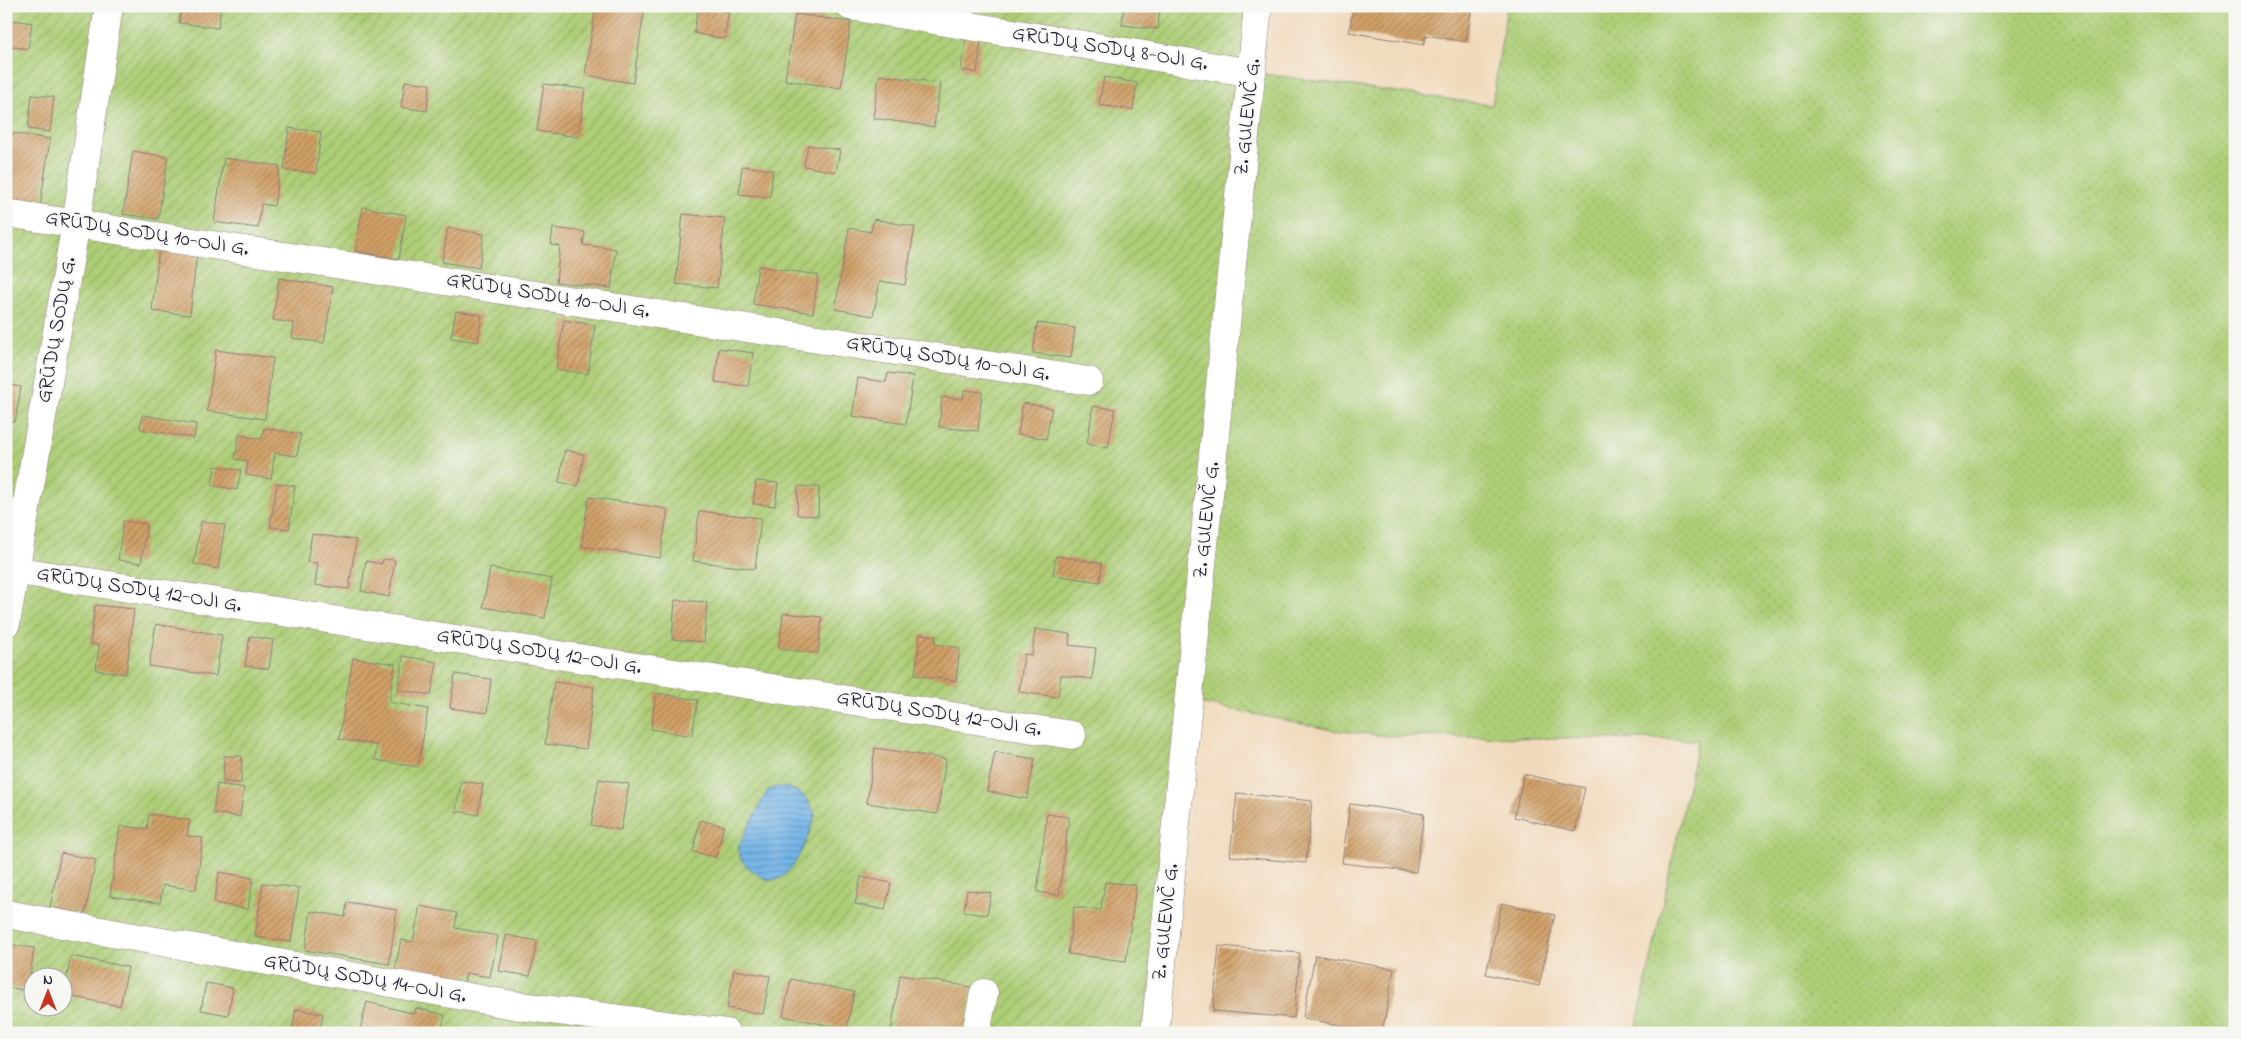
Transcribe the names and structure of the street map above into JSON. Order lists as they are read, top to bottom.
{
  "streets": {
    "street": [
      "GRŪDŲ SODŲ 8-OJI G.",
      "Z. GULEVIČ G.",
      "GRŪDŲ SODŲ 10-OJI G.",
      "GRŪDŲ SODŲ G.",
      "GRŪDŲ SODŲ 12-OJI G.",
      "GRŪDŲ SODŲ 14-OJI G."
    ]
  },
  "crossings": [
    ["GRŪDŲ SODŲ 8-OJI G.", "Z. GULEVIČ G."],
    ["GRŪDŲ SODŲ 10-OJI G.", "GRŪDŲ SODŲ G."],
    ["GRŪDŲ SODŲ G.", "GRŪDŲ SODŲ 12-OJI G."]
  ],
  "north": "top"
}
